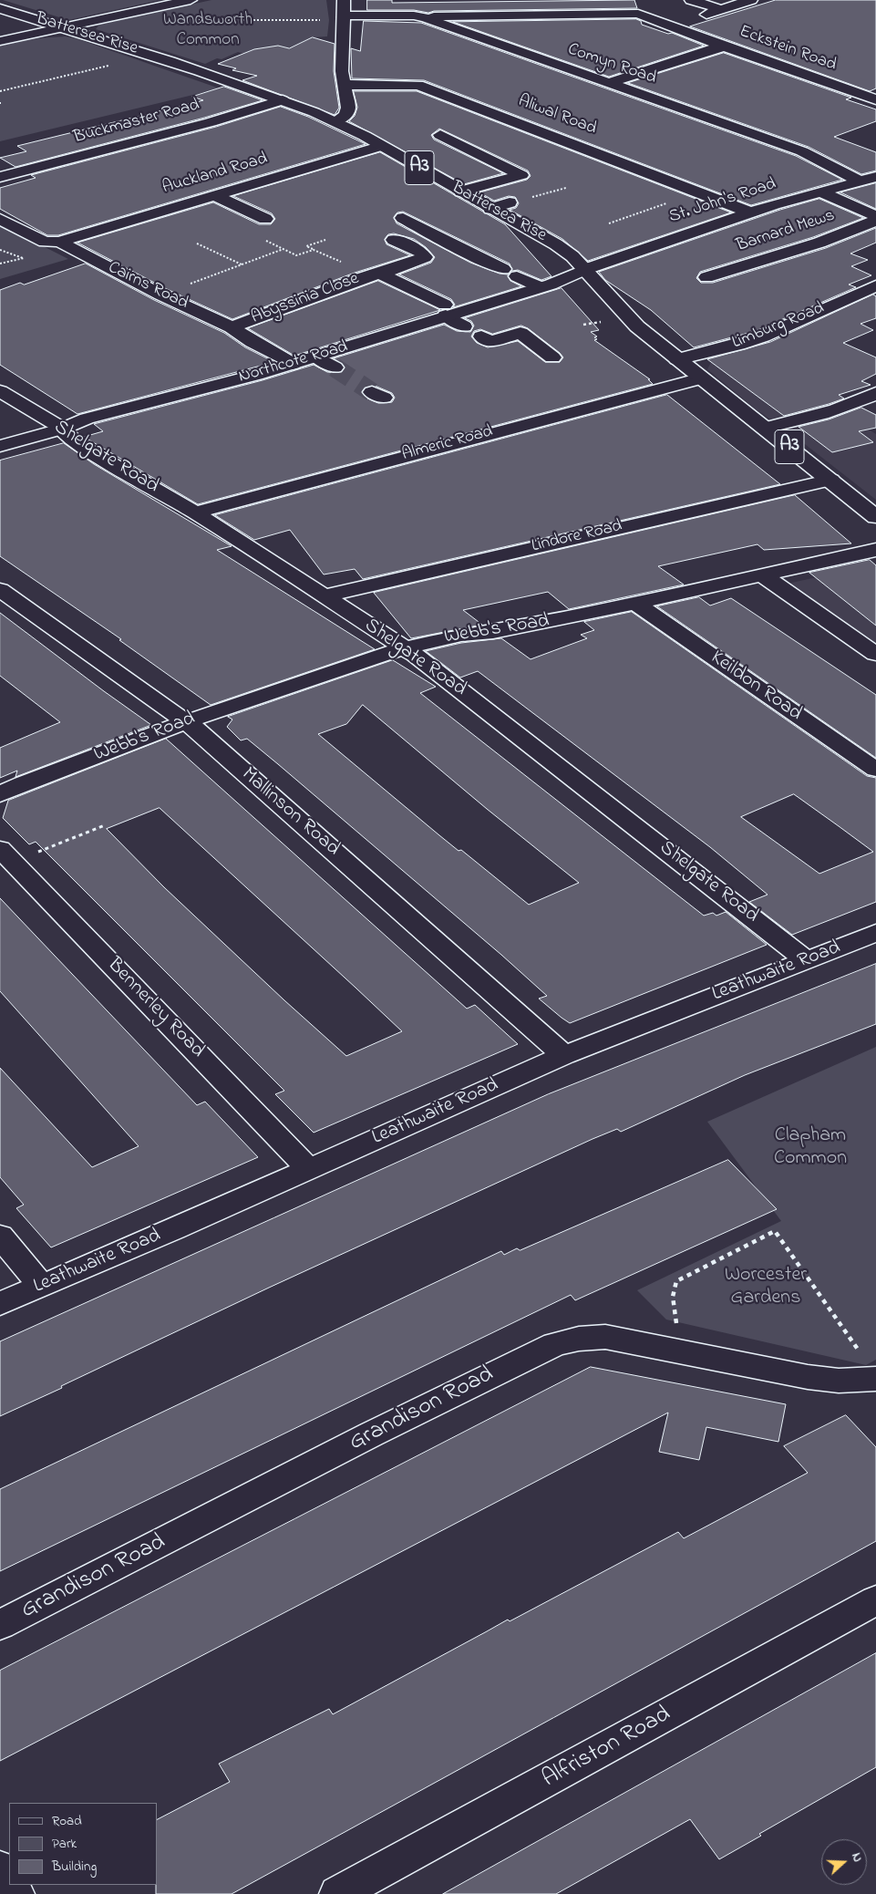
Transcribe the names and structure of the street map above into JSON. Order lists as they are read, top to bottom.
{
  "streets": {
    "main road": [
      "Battersea Rise",
      "Eckstein Road",
      "Comyn Road",
      "Aliwal Road",
      "Buckmaster Road",
      "A3",
      "Auckland Road",
      "St. John's Road",
      "Barnard Mews",
      "Cairns Road",
      "Abyssinia Close",
      "Limburg Road",
      "Northcote Road",
      "Almeric Road",
      "Shelgate Road",
      "Lindore Road",
      "Webb's Road",
      "Keildon Road",
      "Mallinson Road",
      "Leathwaite Road",
      "Bennerley Road",
      "Grandison Road",
      "Alfriston Road"
    ]
  },
  "crossings": [
    ["Battersea Rise", "Buckmaster Road"],
    ["Battersea Rise", "Auckland Road"],
    ["Battersea Rise", "St. John's Road"],
    ["Battersea Rise", "Limburg Road"],
    ["Battersea Rise", "Northcote Road"],
    ["Battersea Rise", "Almeric Road"],
    ["Battersea Rise", "Lindore Road"],
    ["Eckstein Road", "Comyn Road"],
    ["Comyn Road", "St. John's Road"],
    ["Aliwal Road", "St. John's Road"],
    ["Auckland Road", "Cairns Road"],
    ["St. John's Road", "Northcote Road"],
    ["Cairns Road", "Abyssinia Close"],
    ["Cairns Road", "Northcote Road"],
    ["Abyssinia Close", "Northcote Road"],
    ["Northcote Road", "Shelgate Road"],
    ["Almeric Road", "Shelgate Road"],
    ["Shelgate Road", "Lindore Road"],
    ["Shelgate Road", "Webb's Road"],
    ["Shelgate Road", "Leathwaite Road"],
    ["Webb's Road", "Keildon Road"],
    ["Webb's Road", "Mallinson Road"],
    ["Mallinson Road", "Leathwaite Road"],
    ["Leathwaite Road", "Bennerley Road"]
  ],
  "parks": ["Wandsworth Common", "Clapham Common", "Worcester Gardens"],
  "legend": ["Road", "Park", "Building"],
  "north": "right"
}
